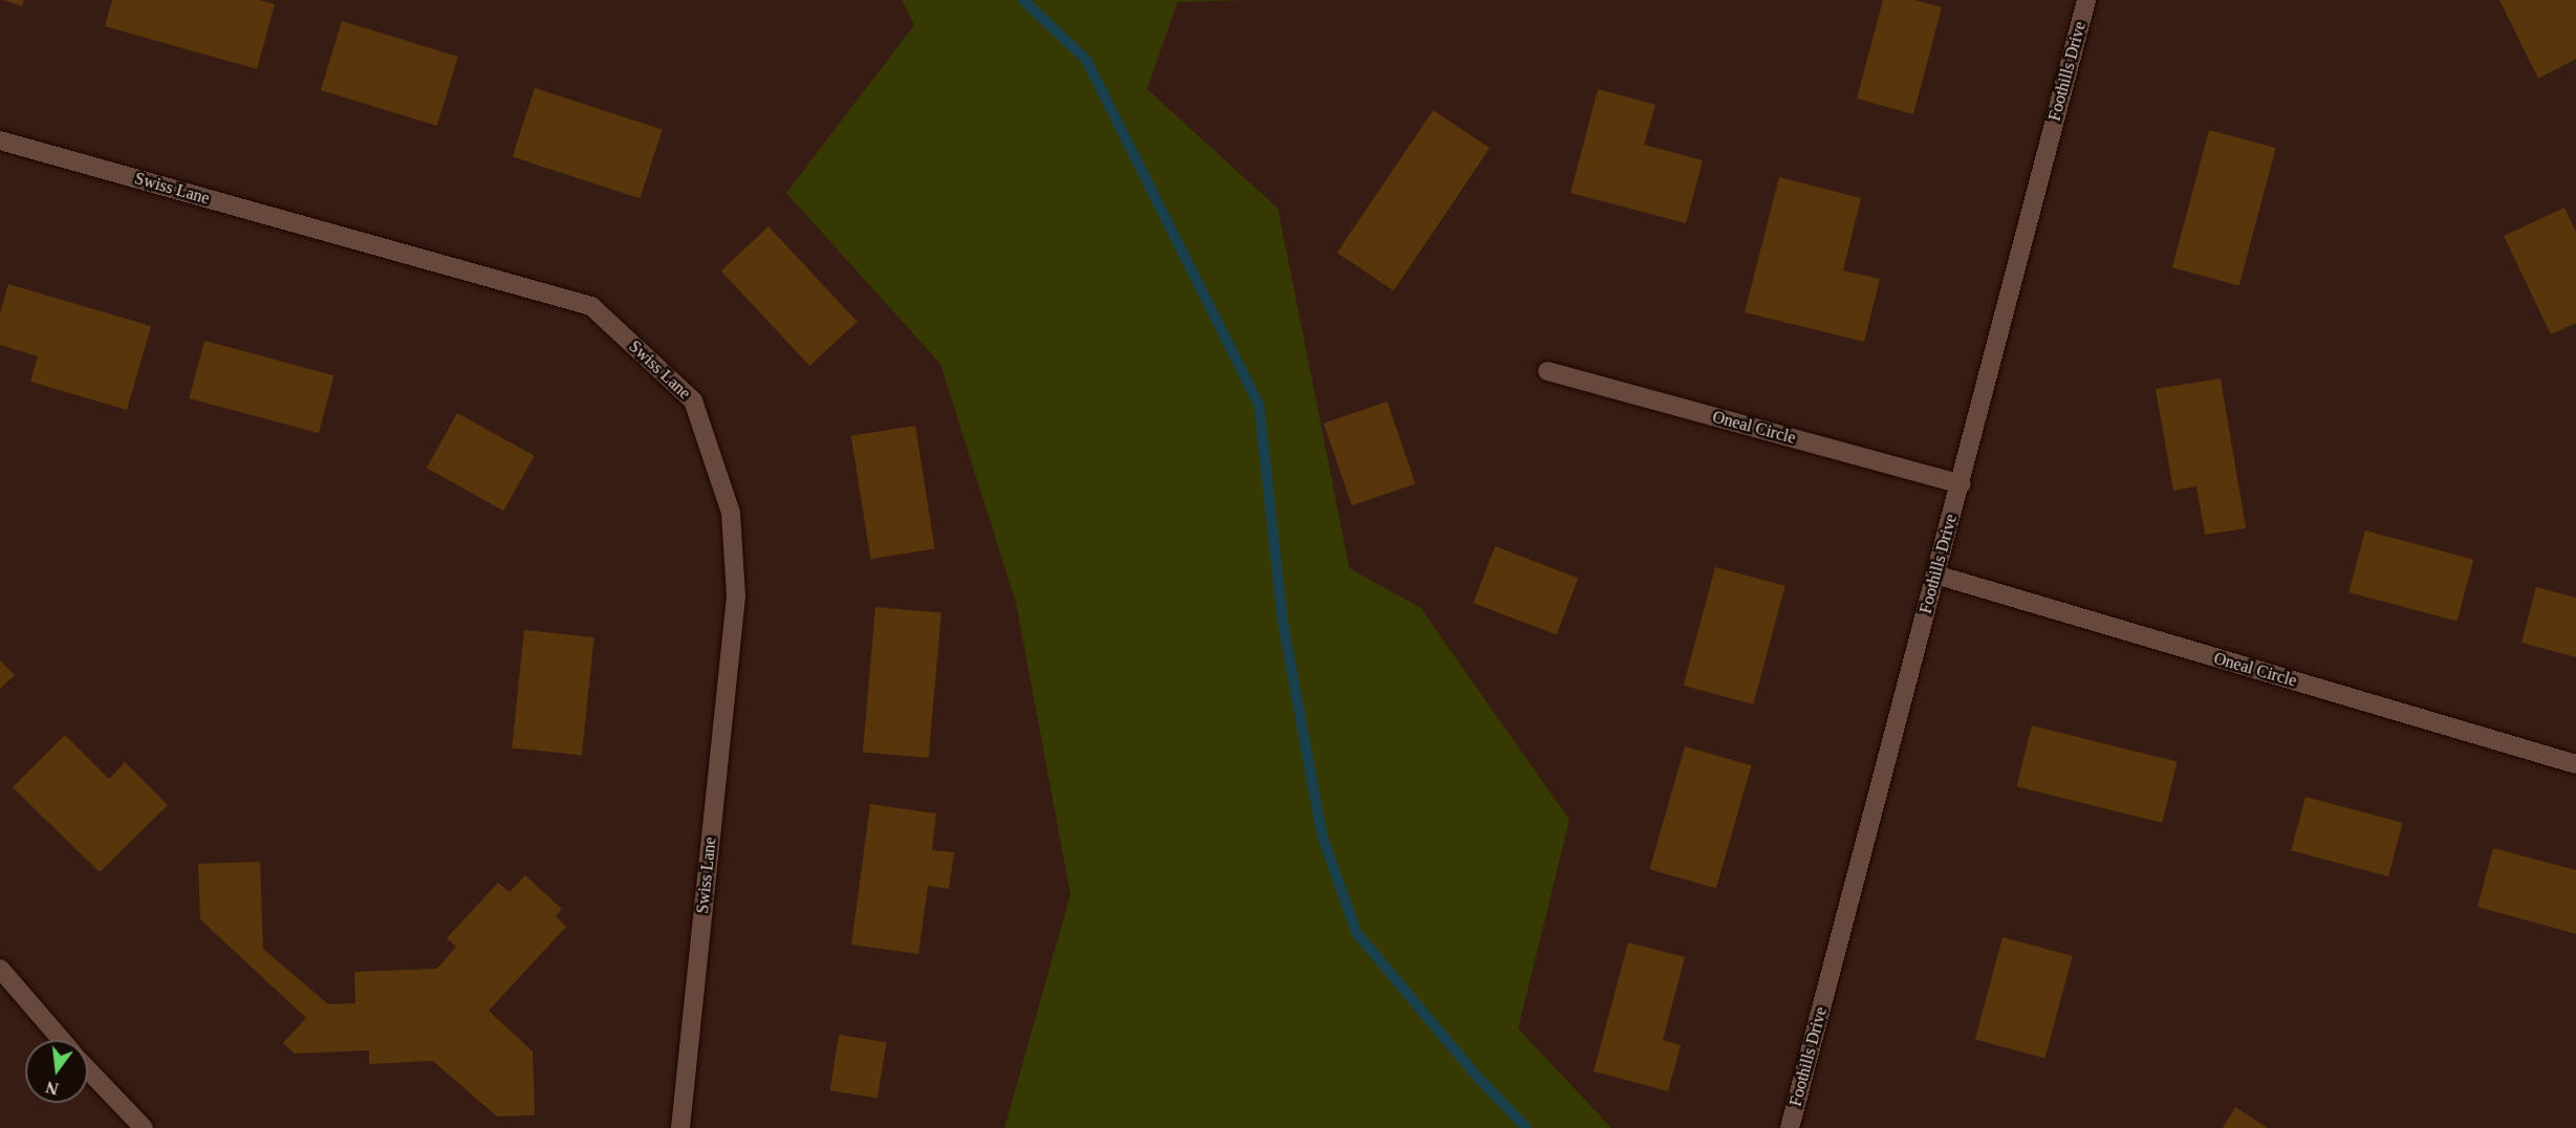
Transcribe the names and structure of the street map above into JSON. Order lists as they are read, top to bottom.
{
  "streets": {
    "street": ["Foothills Drive", "Swiss Lane", "Oneal Circle"]
  },
  "crossings": [
    ["Foothills Drive", "Oneal Circle"]
  ],
  "north": "bottom"
}
